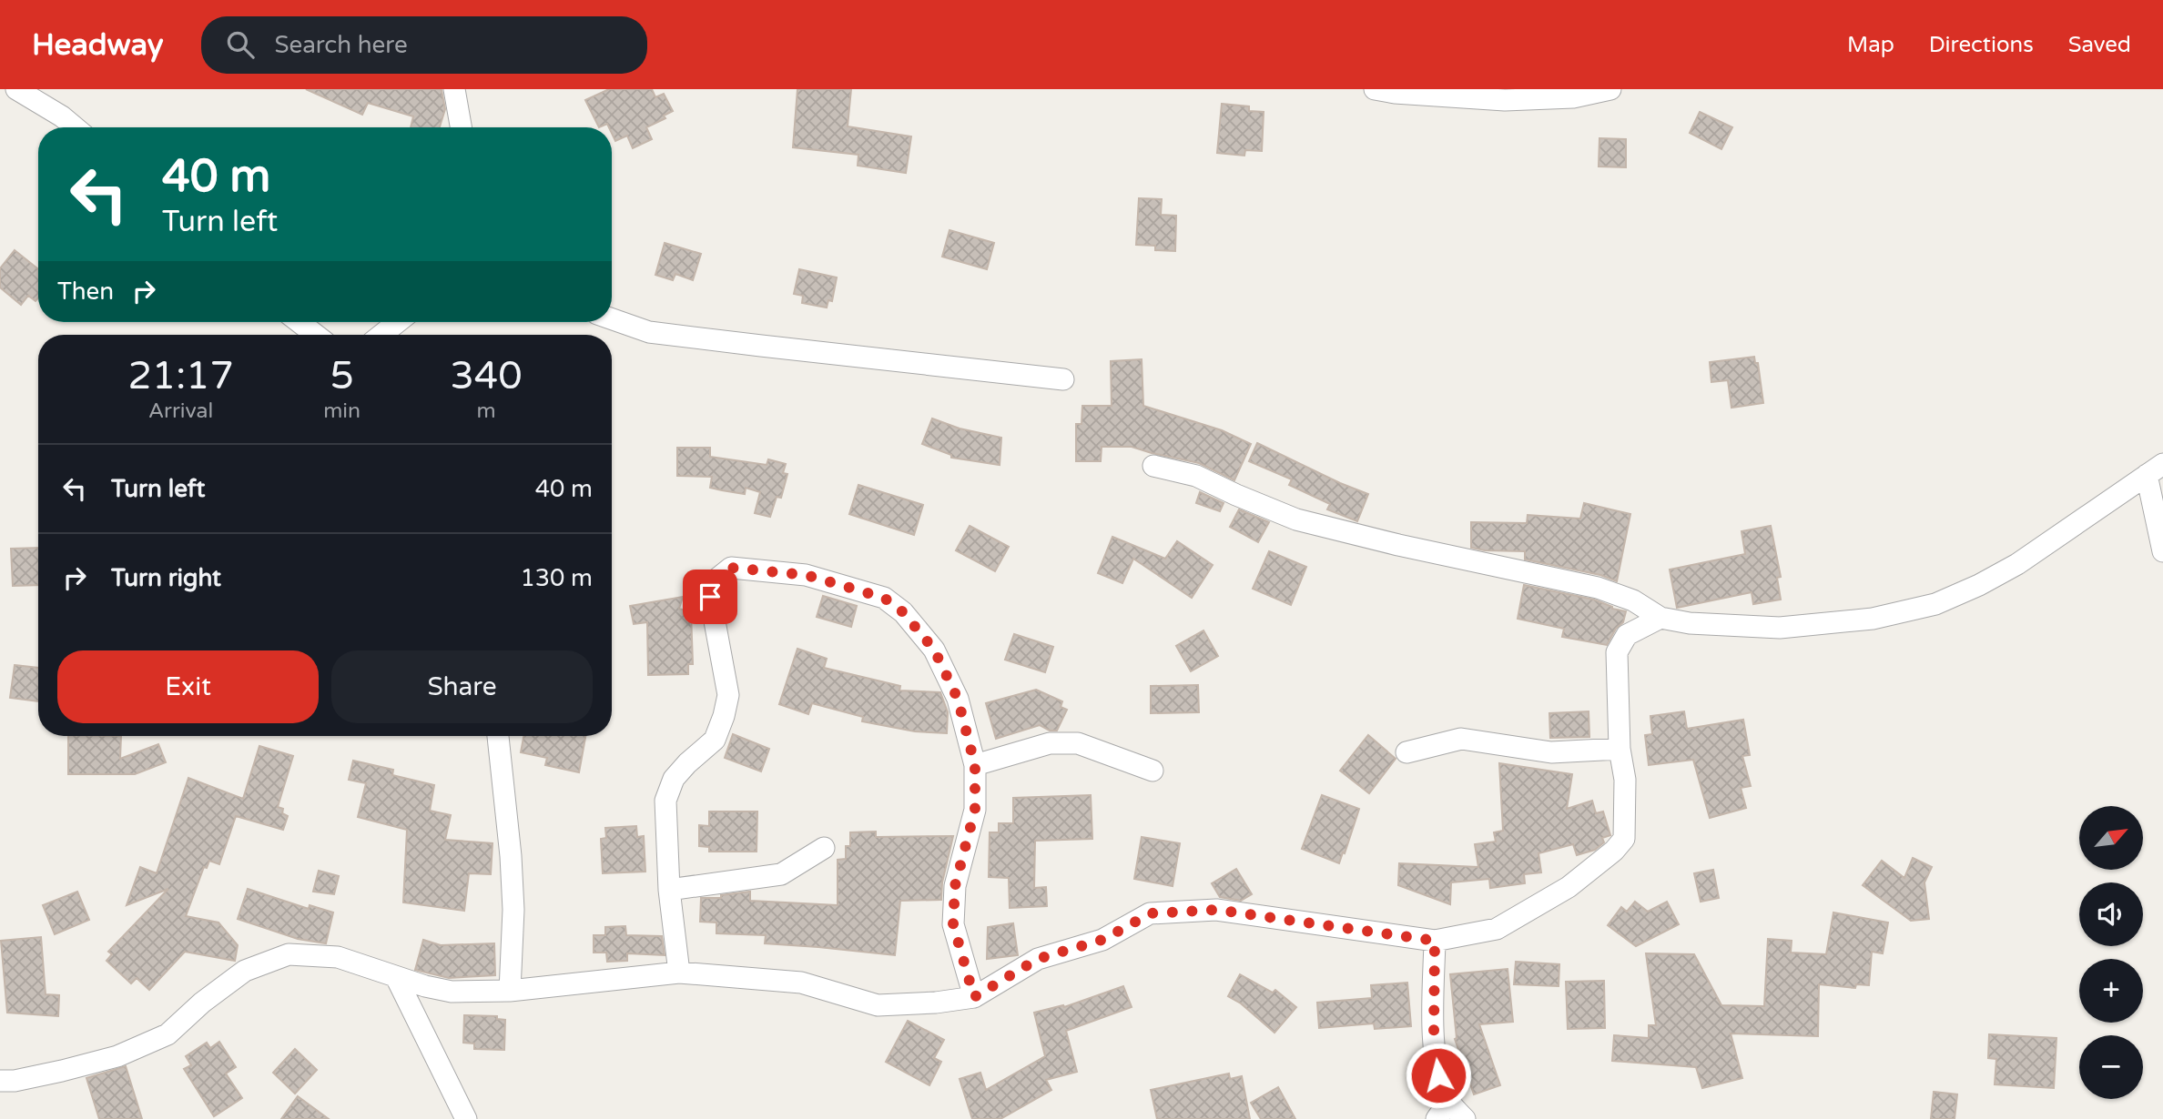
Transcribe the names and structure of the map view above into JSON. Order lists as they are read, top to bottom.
{
  "north": "top right",
  "page": {
    "header": "Headway",
    "search": "Search here",
    "nav": ["Map", "Directions", "Saved"],
    "turn": ["40 m", "Turn left"],
    "then": "Then",
    "eta": [
      "21:17",
      "Arrival",
      "5",
      "min",
      "340",
      "m"
    ],
    "list": [
      {
        "name": "Turn left",
        "value": "40 m"
      },
      {
        "name": "Turn right",
        "value": "130 m"
      }
    ],
    "buttons": ["Exit", "Share"],
    "map_buttons": ["+", "−"]
  }
}
